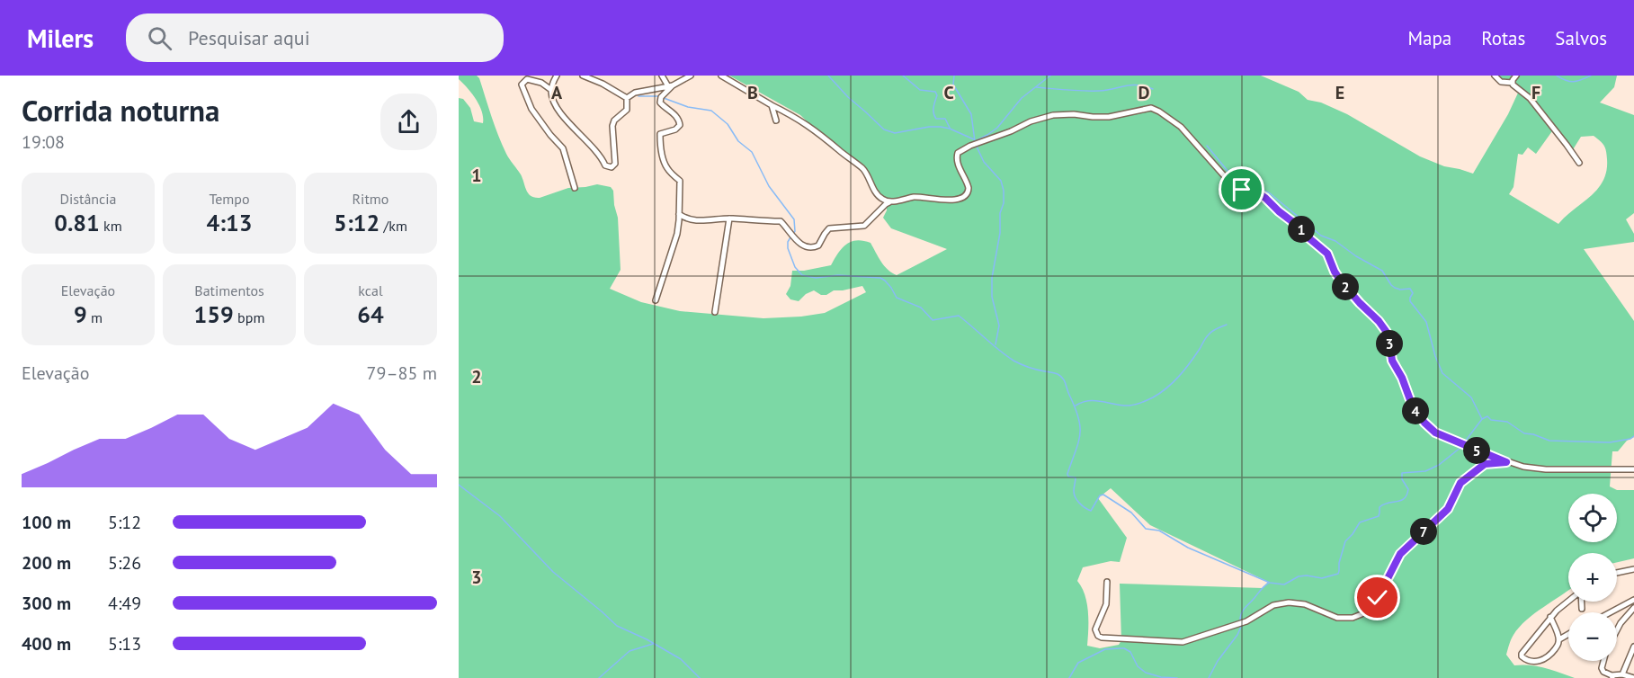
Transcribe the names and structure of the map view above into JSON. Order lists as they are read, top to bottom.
{
  "page": {
    "header": "Milers",
    "search": "Pesquisar aqui",
    "nav": ["Mapa", "Rotas", "Salvos"],
    "heading": ["Corrida noturna", "19:08"],
    "stats": [
      ["Distância", "0.81 km"],
      ["Tempo", "4:13"],
      ["Ritmo", "5:12 /km"],
      ["Elevação", "9 m"],
      ["Batimentos", "159 bpm"],
      ["kcal", "64"]
    ],
    "pins": [
      "1",
      "2",
      "3",
      "4",
      "5",
      "7"
    ],
    "chart": ["Elevação", "79–85 m"],
    "map_buttons": ["+", "−"],
    "list": [
      {
        "name": "100 m",
        "note": "5:12"
      },
      {
        "name": "200 m",
        "note": "5:26"
      },
      {
        "name": "300 m",
        "note": "4:49"
      },
      {
        "name": "400 m",
        "note": "5:13"
      }
    ]
  },
  "grid": {
    "columns": [
      "A",
      "B",
      "C",
      "D",
      "E",
      "F"
    ],
    "rows": ["1", "2", "3"]
  }
}
